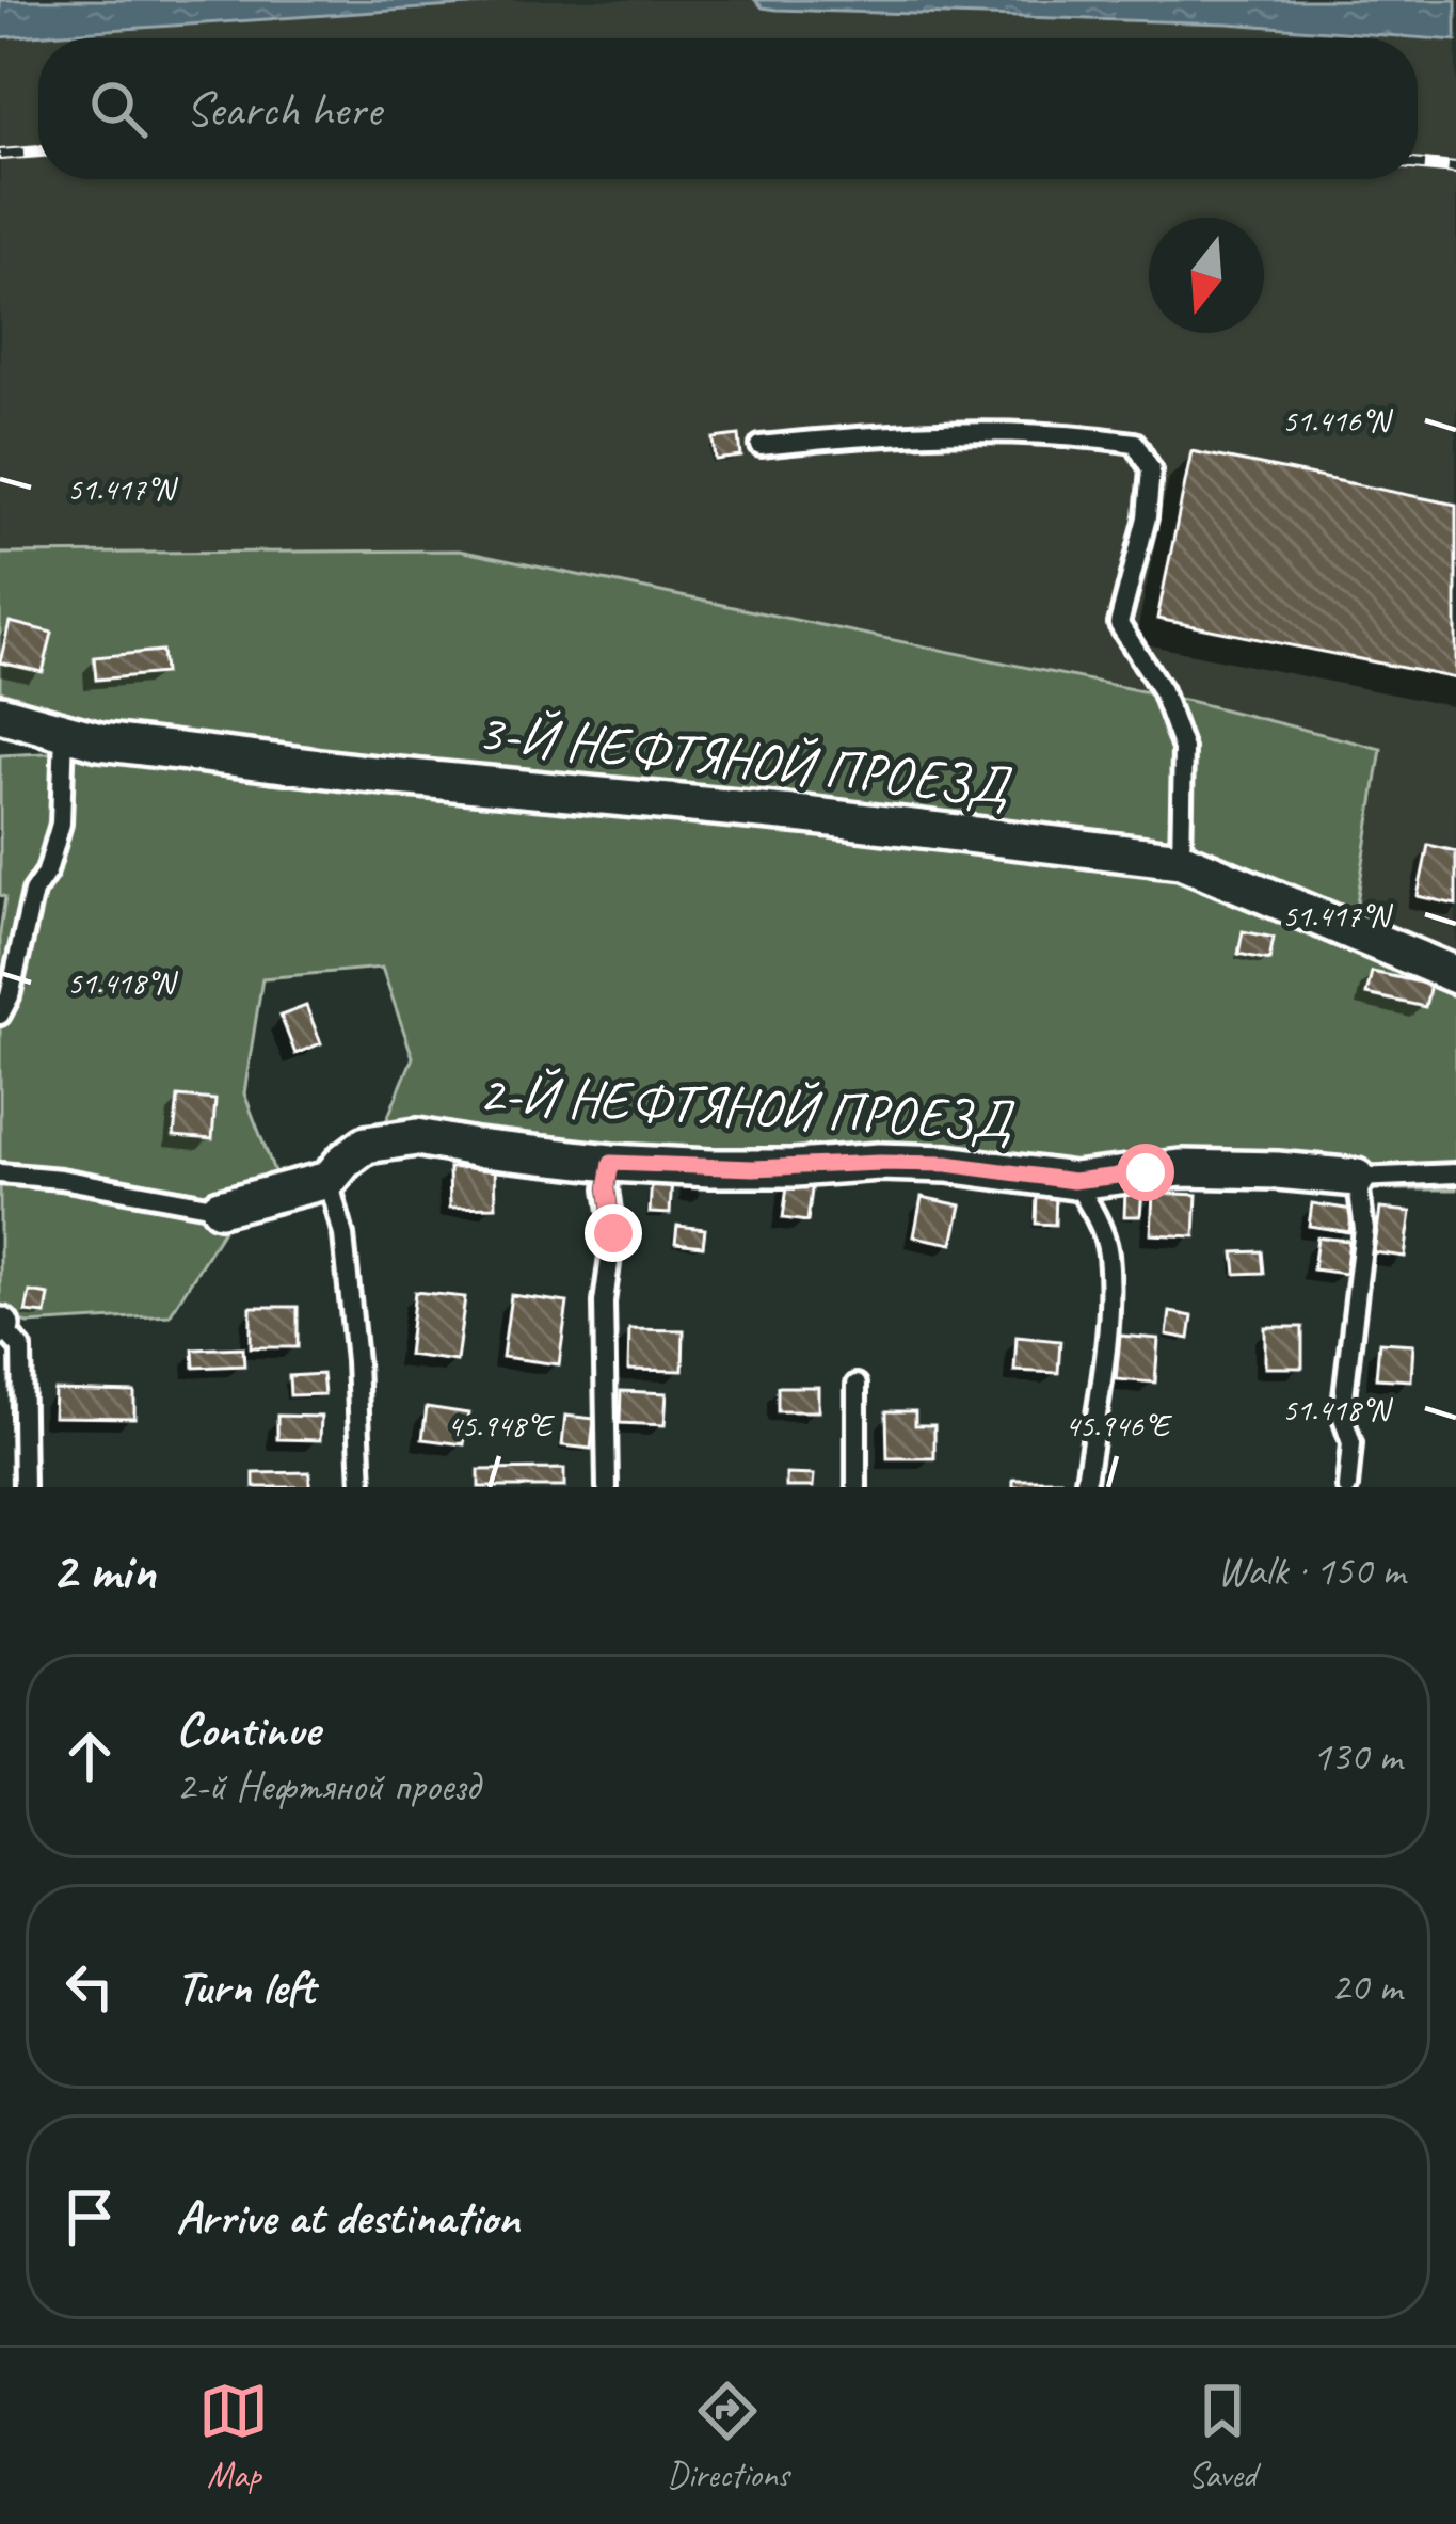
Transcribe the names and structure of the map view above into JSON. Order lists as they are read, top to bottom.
{
  "streets": {
    "street": ["3-Й НЕФТЯНОЙ ПРОЕЗД", "2-Й НЕФТЯНОЙ ПРОЕЗД"]
  },
  "north": "bottom",
  "page": {
    "search": "Search here",
    "heading": ["2 min", "Walk · 150 m"],
    "list": [
      ["Continue", "2-й Нефтяной проезд", "130 m"],
      ["Turn left", "20 m"],
      "Arrive at destination"
    ],
    "nav": ["Map", "Directions", "Saved"]
  },
  "coordinates": [
    "51.416°N",
    "51.417°N",
    "51.418°N",
    "45.948°E",
    "45.946°E"
  ]
}
